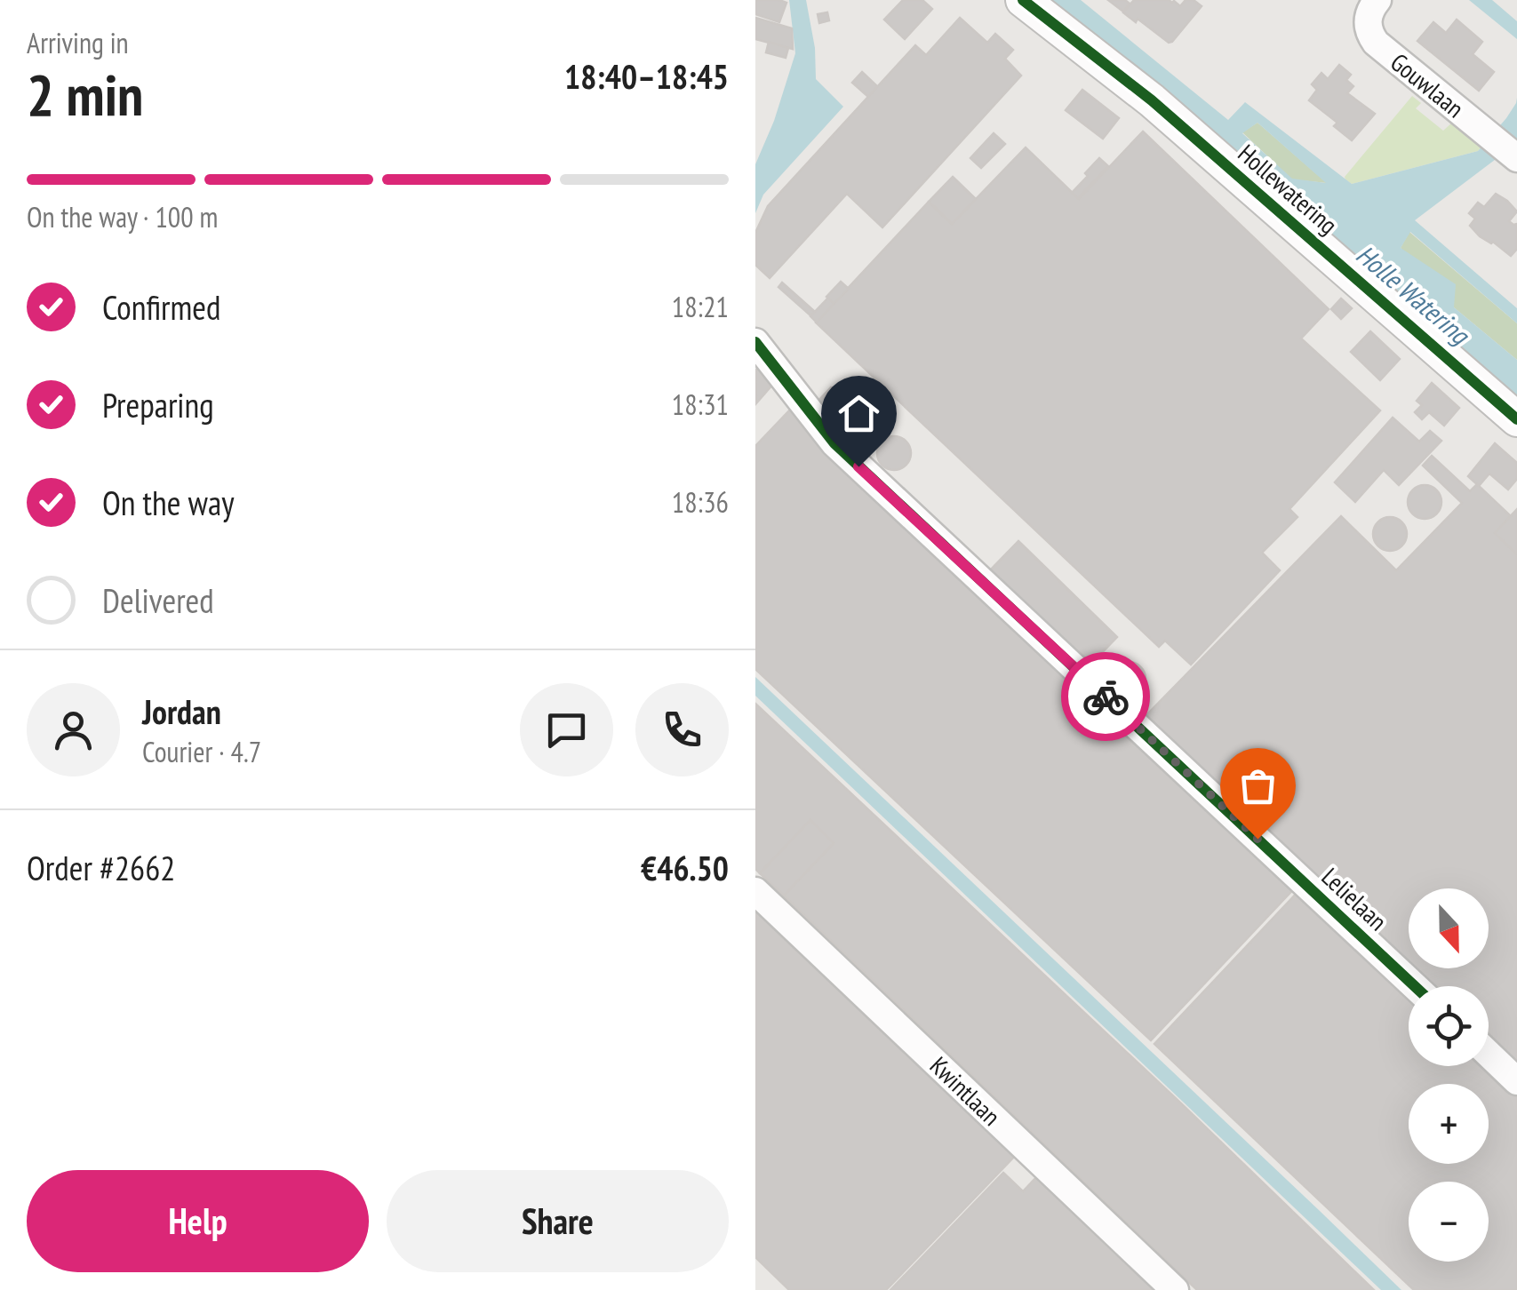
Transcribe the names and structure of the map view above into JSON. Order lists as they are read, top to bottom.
{
  "streets": {
    "street": [
      "Gouwlaan",
      "Hollewatering",
      "Lelielaan",
      "Kwintlaan"
    ]
  },
  "water": ["Holle Watering"],
  "north": "bottom",
  "page": {
    "heading": ["2 min", "Arriving in", "18:40–18:45"],
    "panel": [
      "Jordan",
      "Courier · 4.7",
      "Order #2662",
      "€46.50"
    ],
    "bar": "On the way · 100 m",
    "list": [
      ["Confirmed", "18:21"],
      ["Preparing", "18:31"],
      ["On the way", "18:36"],
      "Delivered"
    ],
    "map_buttons": ["+", "−"],
    "buttons": ["Help", "Share"]
  }
}
